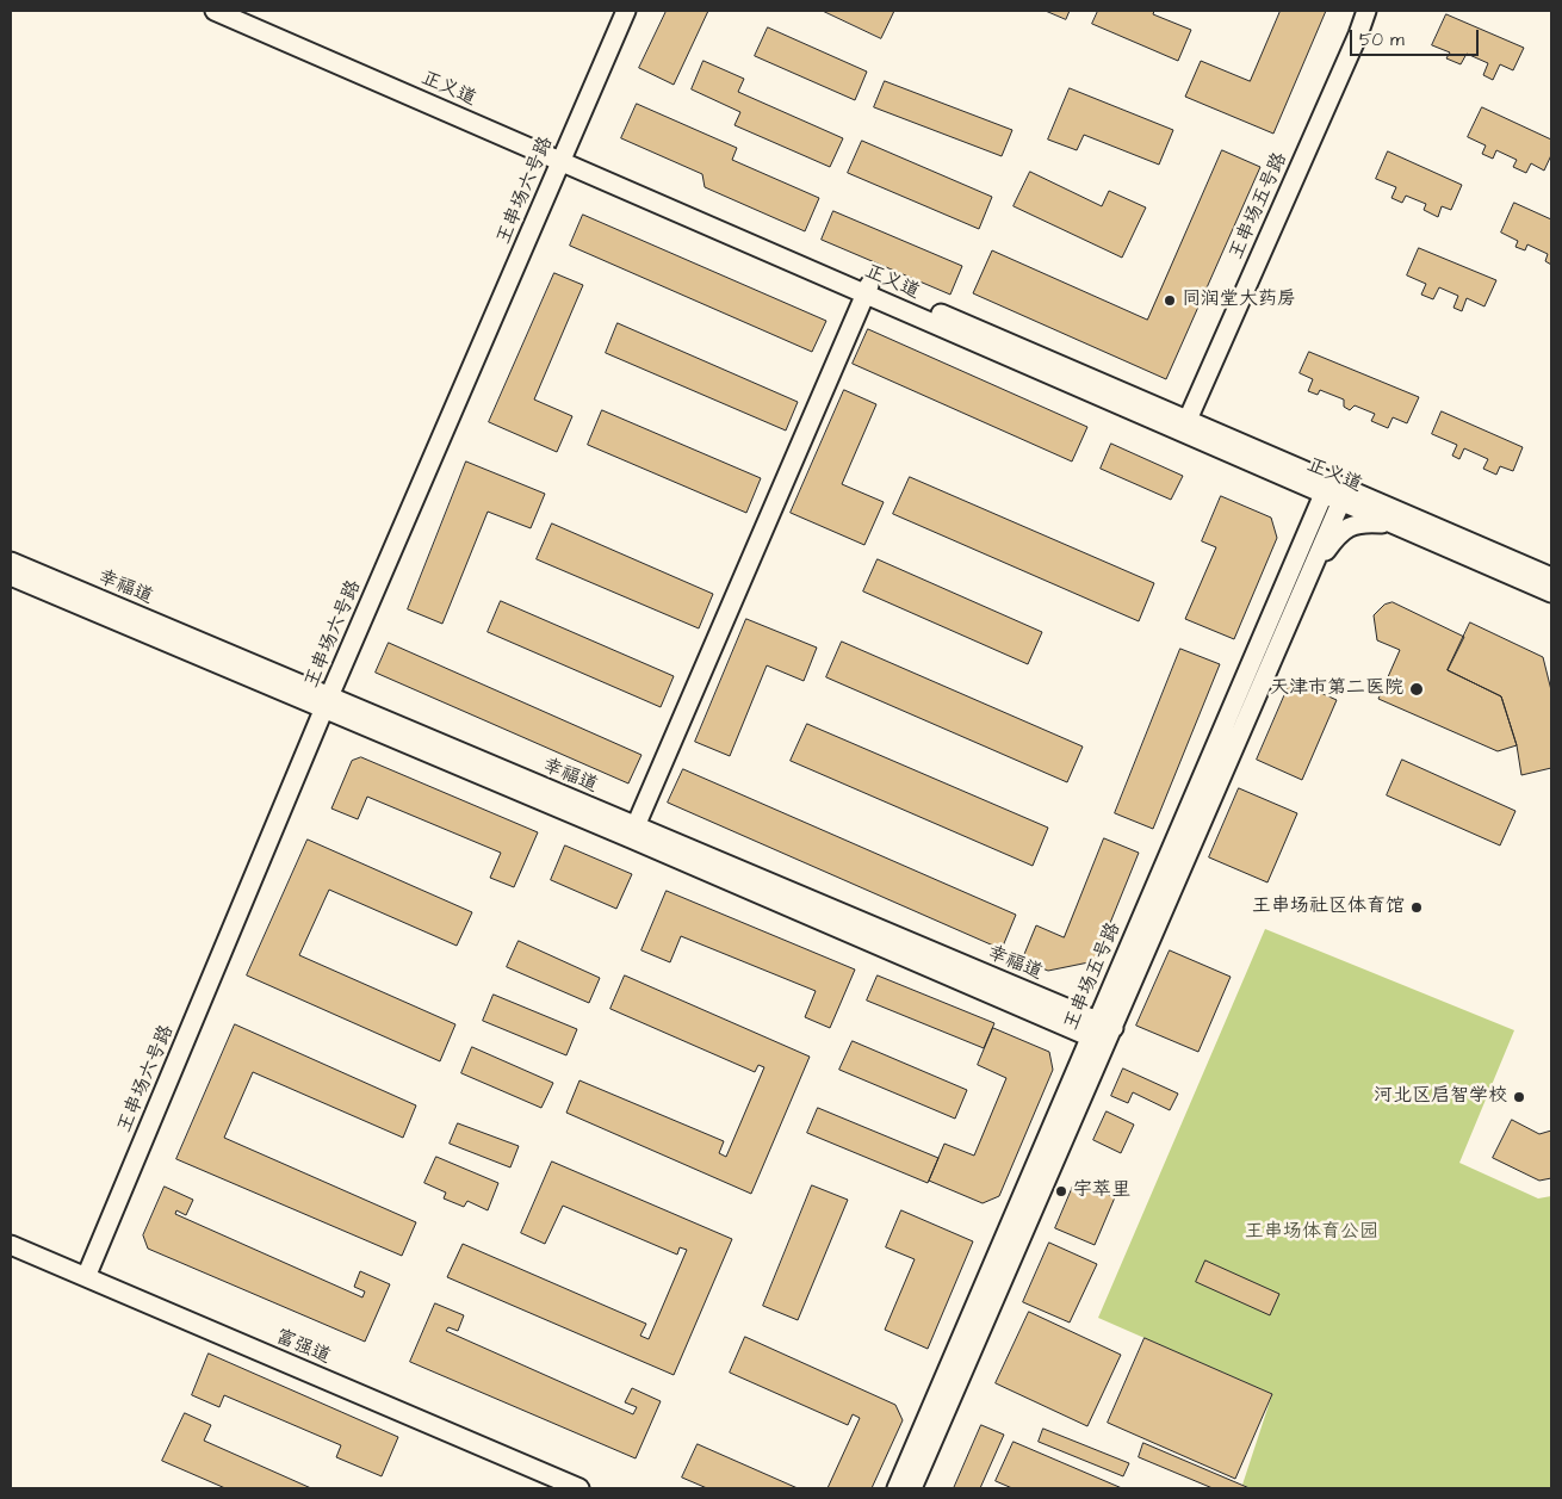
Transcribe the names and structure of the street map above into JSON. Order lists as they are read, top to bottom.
{
  "streets": {
    "street": [
      "正义道",
      "王串场六号路",
      "王串场五号路",
      "幸福道",
      "富强道"
    ]
  },
  "crossings": [
    ["正义道", "王串场六号路"],
    ["正义道", "王串场五号路"],
    ["王串场六号路", "幸福道"],
    ["王串场六号路", "富强道"],
    ["王串场五号路", "幸福道"]
  ],
  "parks": ["王串场体育公园"],
  "places": [
    "同润堂大药房",
    "天津市第二医院",
    "王串场社区体育馆",
    "河北区启智学校",
    "宇萃里"
  ],
  "scale_bar": "50 m"
}
